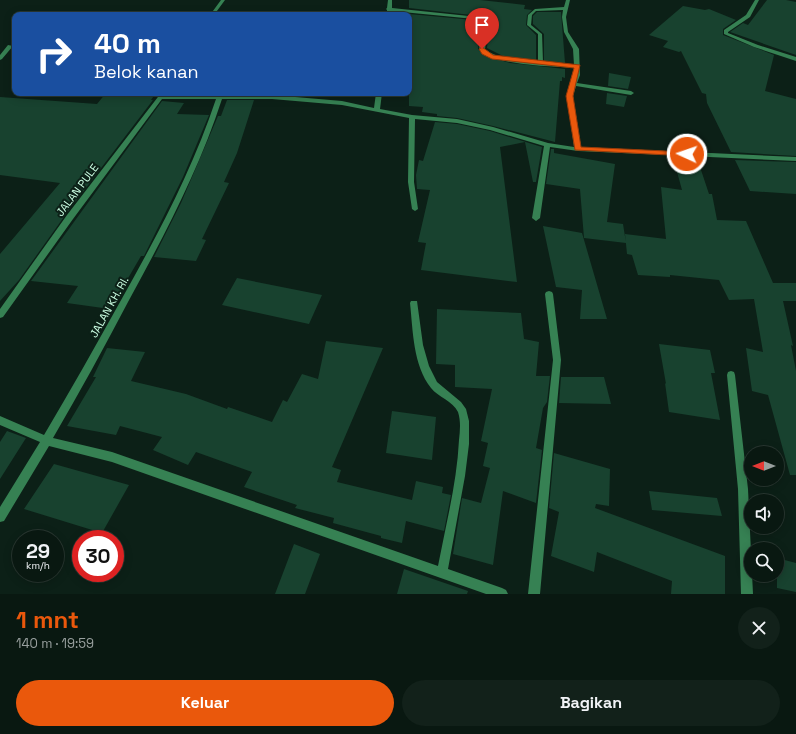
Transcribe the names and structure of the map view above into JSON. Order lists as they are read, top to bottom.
{
  "streets": {
    "street": ["JALAN PULE", "JALAN KH. RI."]
  },
  "north": "left",
  "page": {
    "turn": ["40 m", "Belok kanan"],
    "speed": "29 km/h",
    "limit": "30",
    "heading": ["1 mnt", "140 m · 19:59"],
    "buttons": ["Keluar", "Bagikan"]
  }
}
